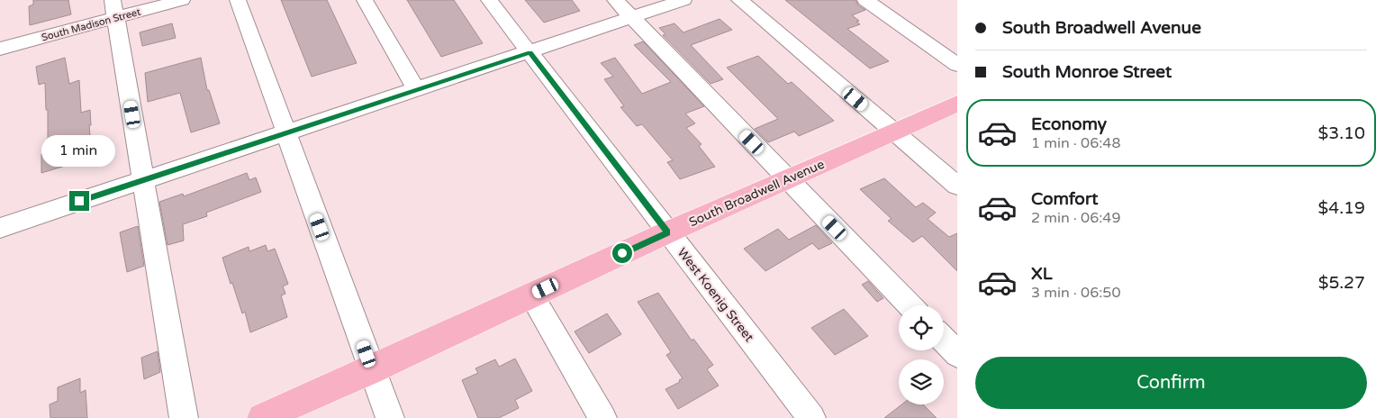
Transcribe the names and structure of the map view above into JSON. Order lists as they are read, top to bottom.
{
  "streets": {
    "main road": ["South Broadwell Avenue"],
    "street": ["South Madison Street", "West Koenig Street"]
  },
  "crossings": [
    ["South Broadwell Avenue", "West Koenig Street"]
  ],
  "page": {
    "banner": ["South Broadwell Avenue", "South Monroe Street"],
    "list": [
      {
        "name": "Economy",
        "note": "1 min · 06:48",
        "value": "$3.10"
      },
      {
        "name": "Comfort",
        "note": "2 min · 06:49",
        "value": "$4.19"
      },
      {
        "name": "XL",
        "note": "3 min · 06:50",
        "value": "$5.27"
      }
    ],
    "bubble": "1 min",
    "buttons": "Confirm"
  }
}
